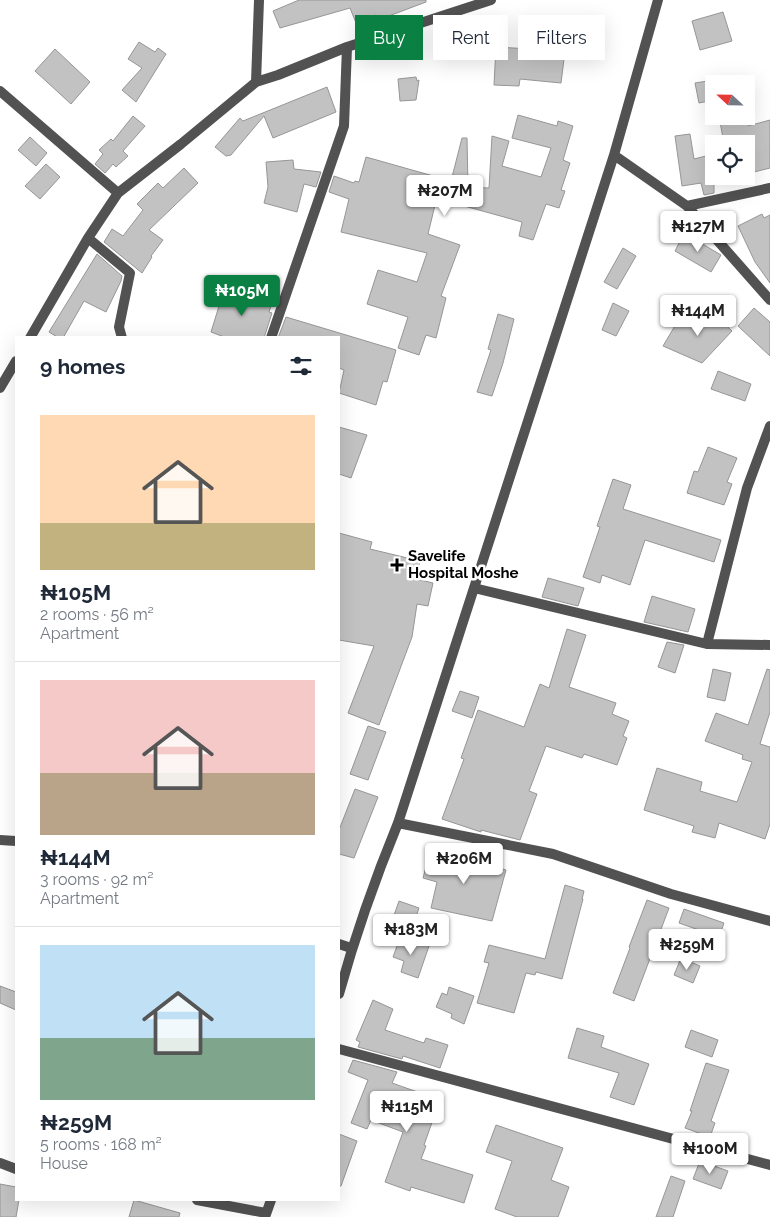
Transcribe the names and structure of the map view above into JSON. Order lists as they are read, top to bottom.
{
  "places": {
    "health": ["Savelife Hospital Moshe"]
  },
  "north": "left",
  "page": {
    "chip": ["Buy", "Rent", "Filters"],
    "price": [
      "₦207M",
      "₦127M",
      "₦105M",
      "₦144M",
      "₦206M",
      "₦183M",
      "₦259M",
      "₦115M",
      "₦100M"
    ],
    "heading": "9 homes",
    "list": [
      {
        "name": "₦105M",
        "note": "2 rooms · 56 m² · Apartment"
      },
      {
        "name": "₦144M",
        "note": "3 rooms · 92 m² · Apartment"
      },
      {
        "name": "₦259M",
        "note": "5 rooms · 168 m² · House"
      }
    ]
  }
}
